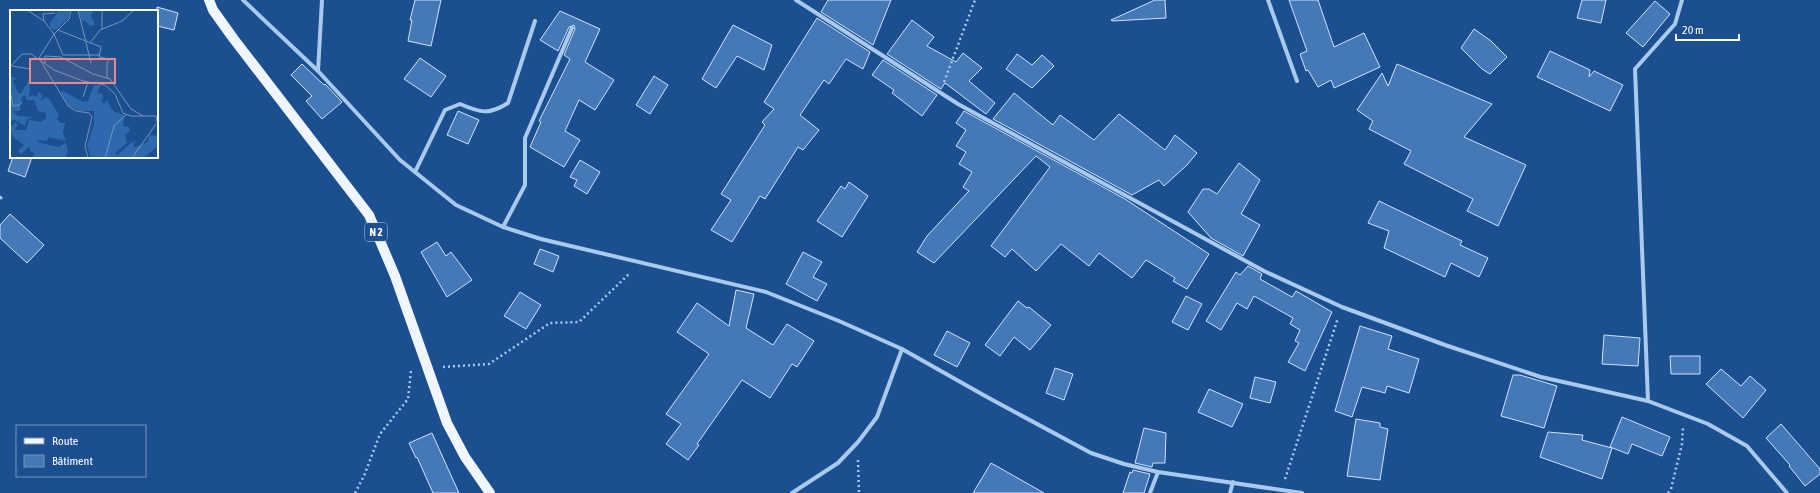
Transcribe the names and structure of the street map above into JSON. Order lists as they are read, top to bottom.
{
  "streets": {
    "main road": ["N 2"]
  },
  "legend": ["Route", "Bâtiment"],
  "scale_bar": "20 m"
}
